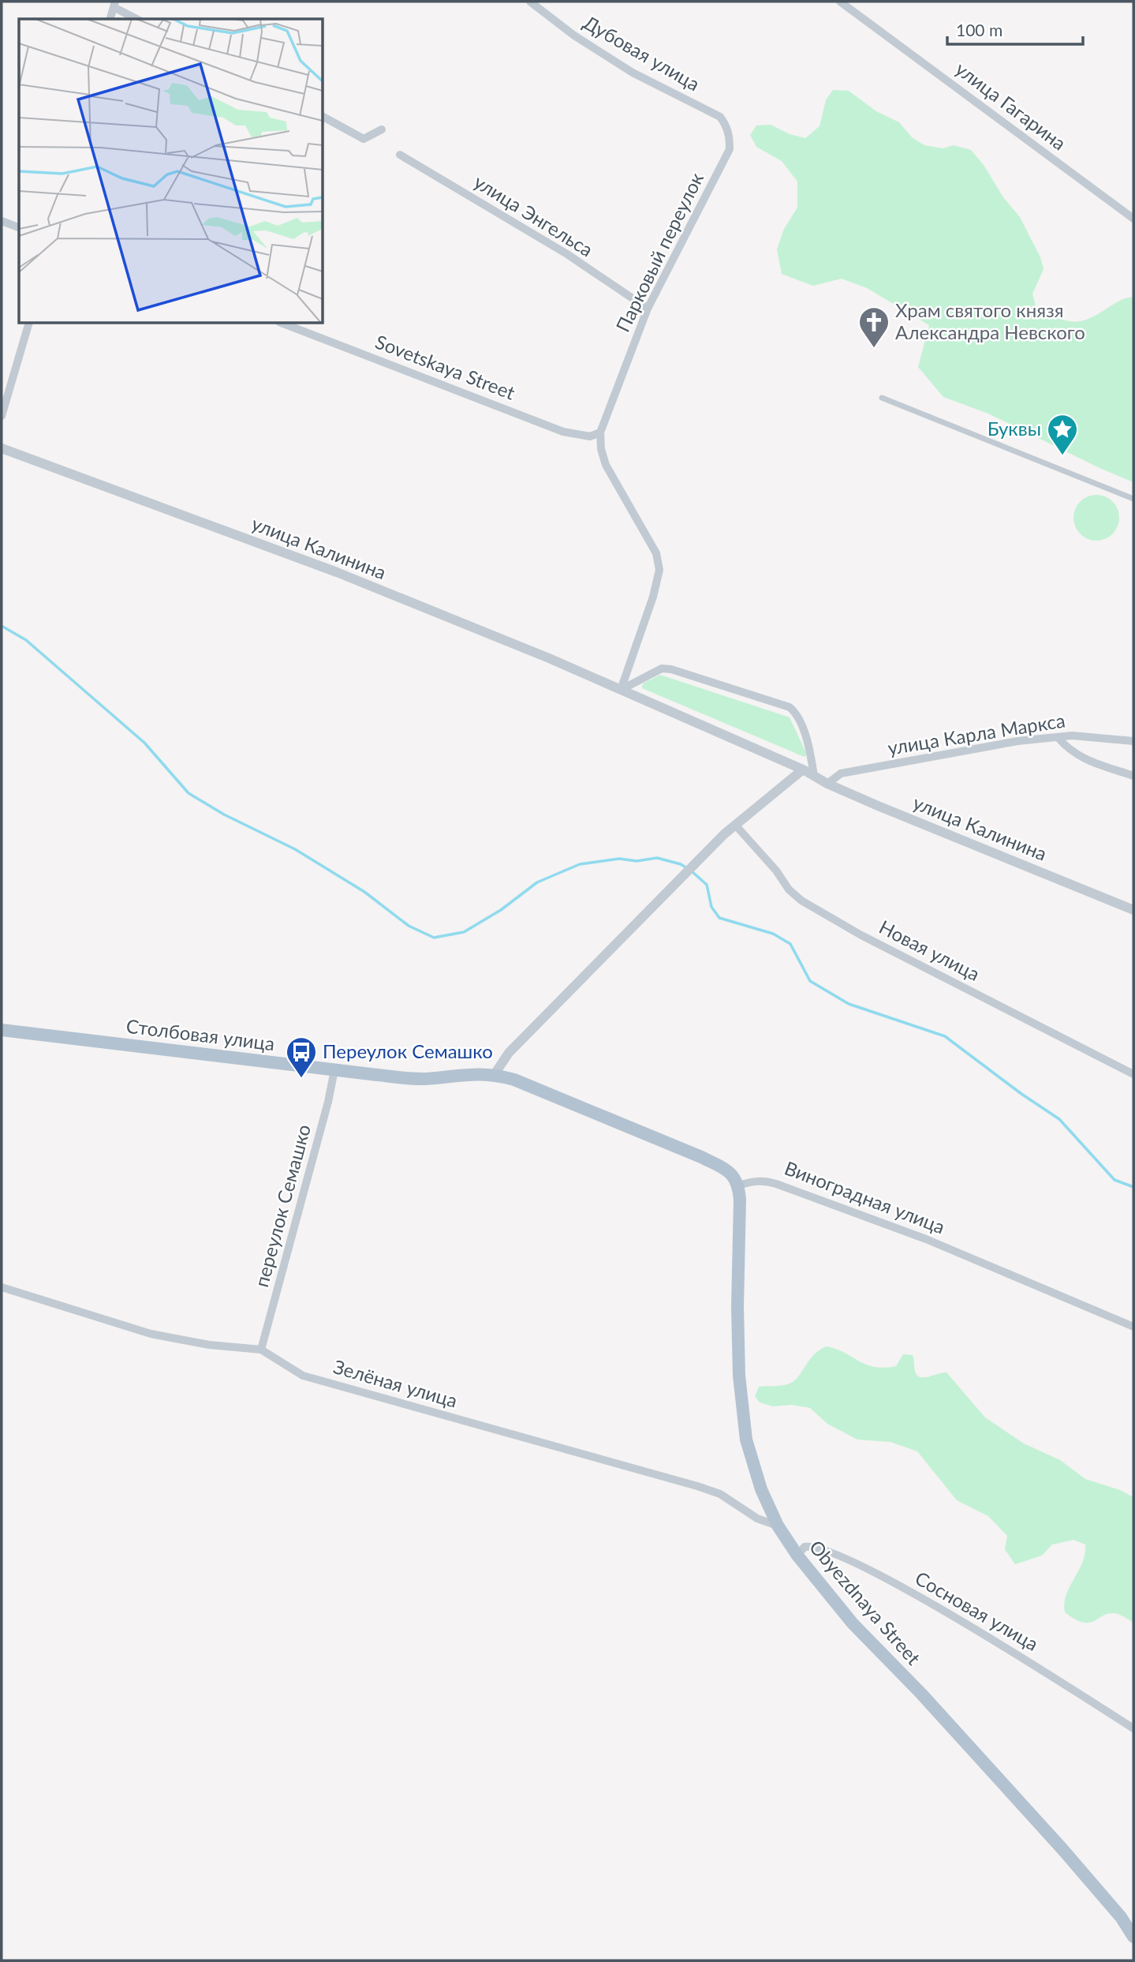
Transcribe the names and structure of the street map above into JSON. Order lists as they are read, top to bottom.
{
  "streets": {
    "main road": ["Столбовая улица", "Obyezdnaya Street"],
    "street": [
      "Дубовая улица",
      "улица Гагарина",
      "улица Энгельса",
      "Парковый переулок",
      "Sovetskaya Street",
      "улица Калинина",
      "улица Карла Маркса",
      "Новая улица",
      "Виноградная улица",
      "переулок Семашко",
      "Зелёная улица",
      "Сосновая улица"
    ]
  },
  "crossings": [
    ["Дубовая улица", "Парковый переулок"],
    ["улица Энгельса", "Парковый переулок"],
    ["Парковый переулок", "Sovetskaya Street"],
    ["Парковый переулок", "улица Калинина"],
    ["улица Калинина", "улица Карла Маркса"],
    ["Столбовая улица", "переулок Семашко"],
    ["Виноградная улица", "Obyezdnaya Street"],
    ["переулок Семашко", "Зелёная улица"],
    ["Зелёная улица", "Obyezdnaya Street"],
    ["Obyezdnaya Street", "Сосновая улица"]
  ],
  "places": {
    "church": ["Храм святого князя Александра Невского"],
    "place": ["Буквы"],
    "bus stop": ["Переулок Семашко"]
  },
  "scale_bar": "100 m"
}
